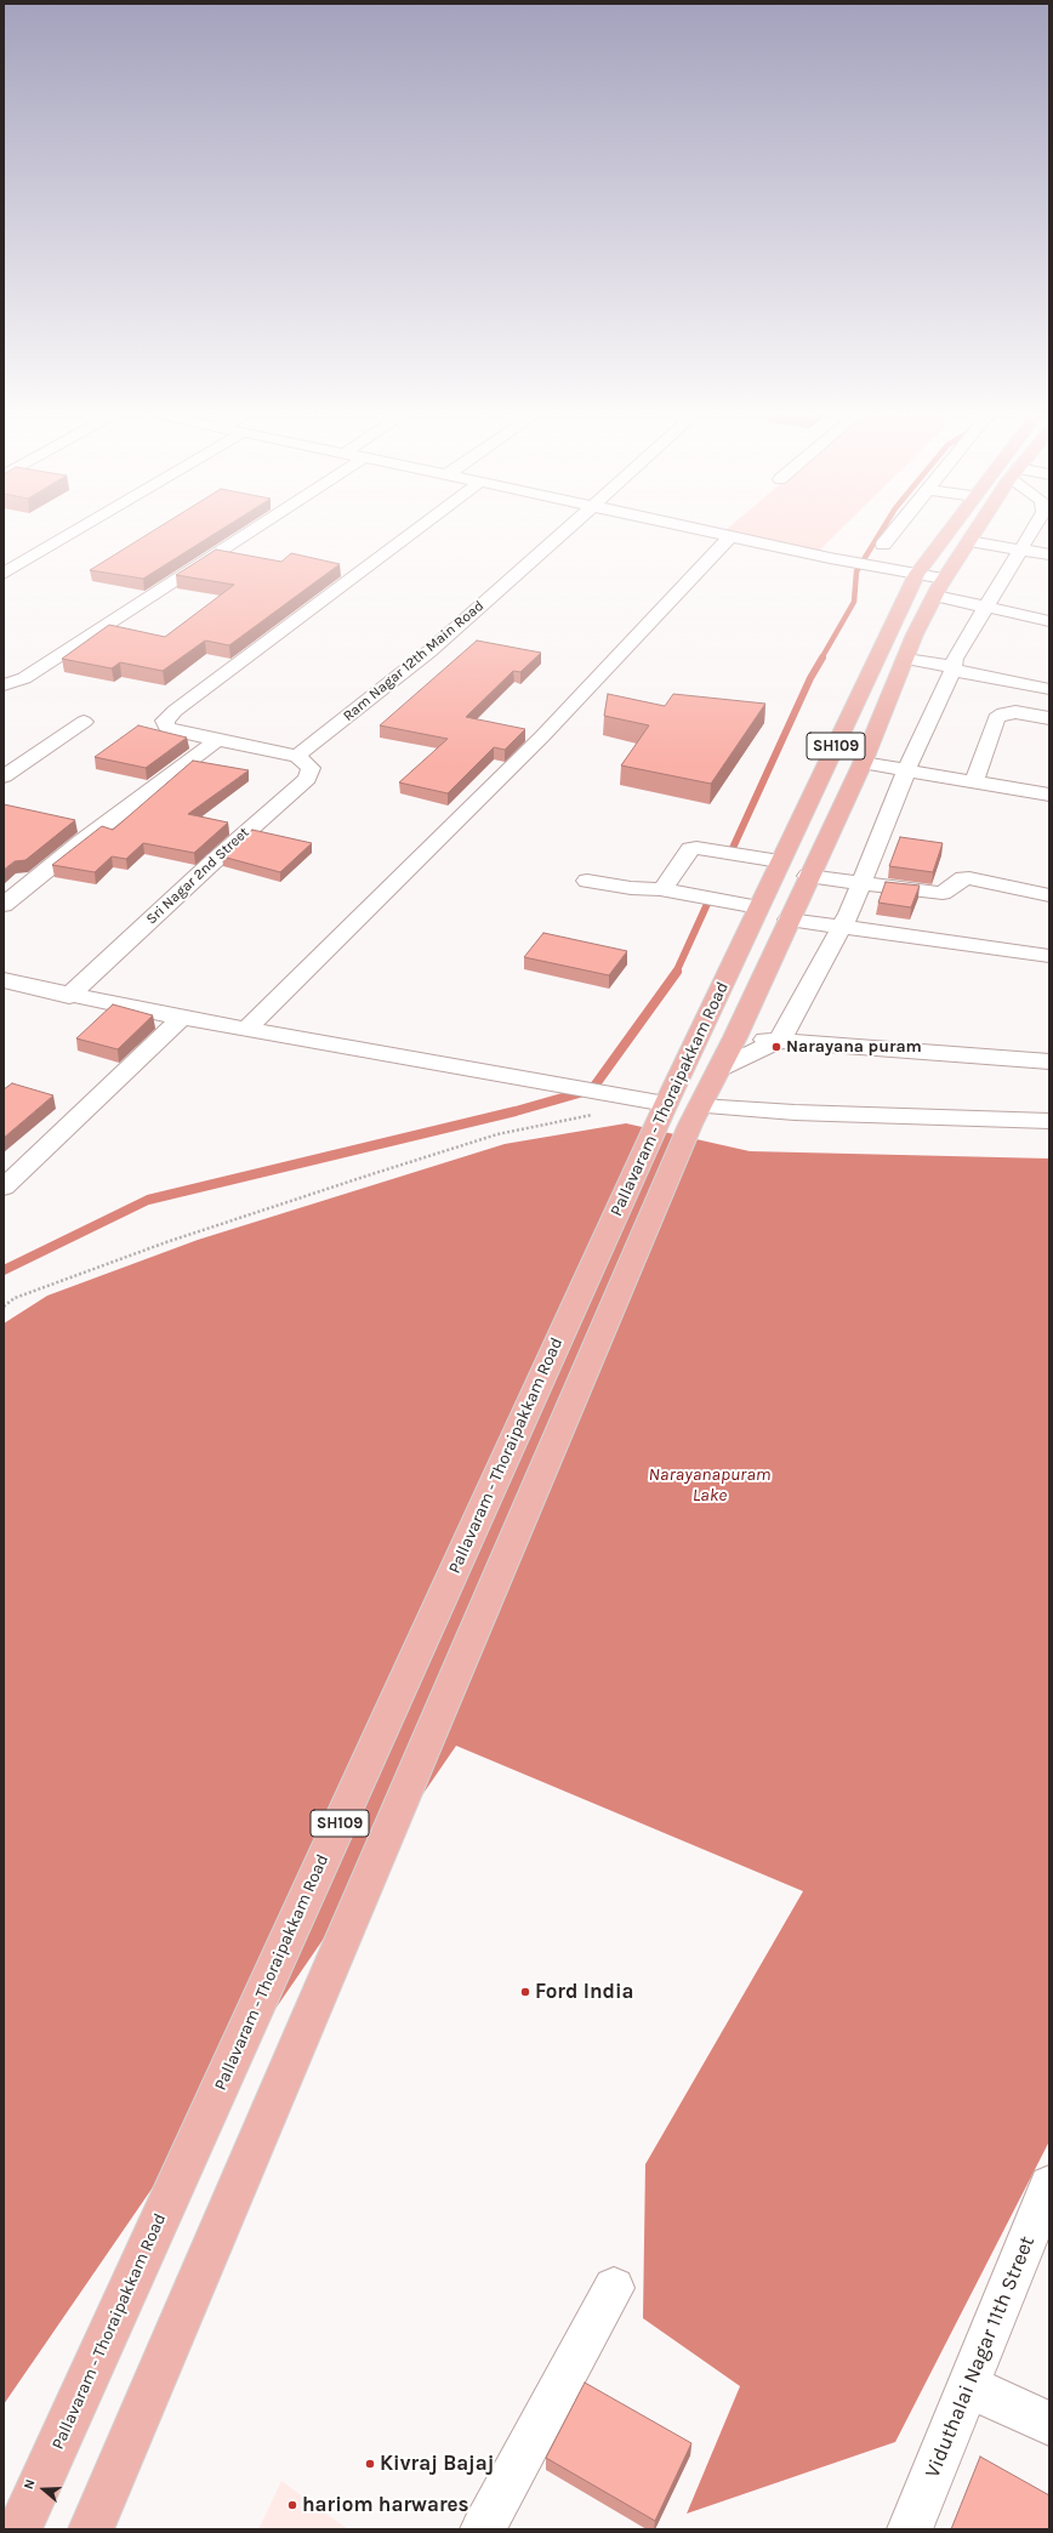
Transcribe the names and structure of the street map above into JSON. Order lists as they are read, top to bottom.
{
  "streets": {
    "main road": ["SH109", "Pallavaram - Thoraipakkam Road"],
    "street": ["Ram Nagar 12th Main Road", "Sri Nagar 2nd Street", "Viduthalai Nagar 11th Street"]
  },
  "crossings": [
    ["Ram Nagar 12th Main Road", "Sri Nagar 2nd Street"]
  ],
  "water": ["Narayanapuram Lake"],
  "places": [
    "Narayana puram",
    "Ford India",
    "Kivraj Bajaj",
    "hariom harwares"
  ],
  "north": "left"
}
